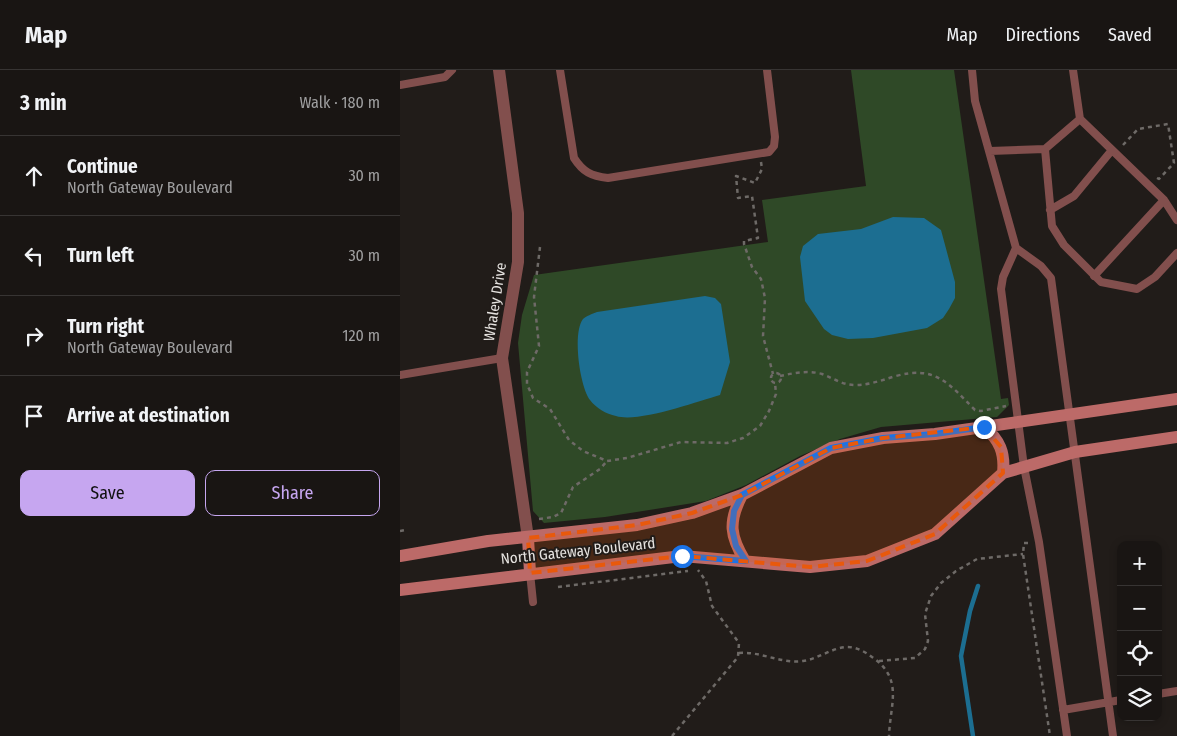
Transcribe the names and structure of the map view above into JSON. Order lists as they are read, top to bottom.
{
  "streets": {
    "main road": ["North Gateway Boulevard"],
    "street": ["Whaley Drive"]
  },
  "crossings": [
    ["Whaley Drive", "North Gateway Boulevard"]
  ],
  "page": {
    "header": "Map",
    "nav": ["Map", "Directions", "Saved"],
    "heading": ["3 min", "Walk · 180 m"],
    "list": [
      ["Continue", "North Gateway Boulevard", "30 m"],
      ["Turn left", "30 m"],
      ["Turn right", "North Gateway Boulevard", "120 m"],
      "Arrive at destination"
    ],
    "buttons": ["Save", "Share"],
    "map_buttons": ["+", "−"]
  }
}
